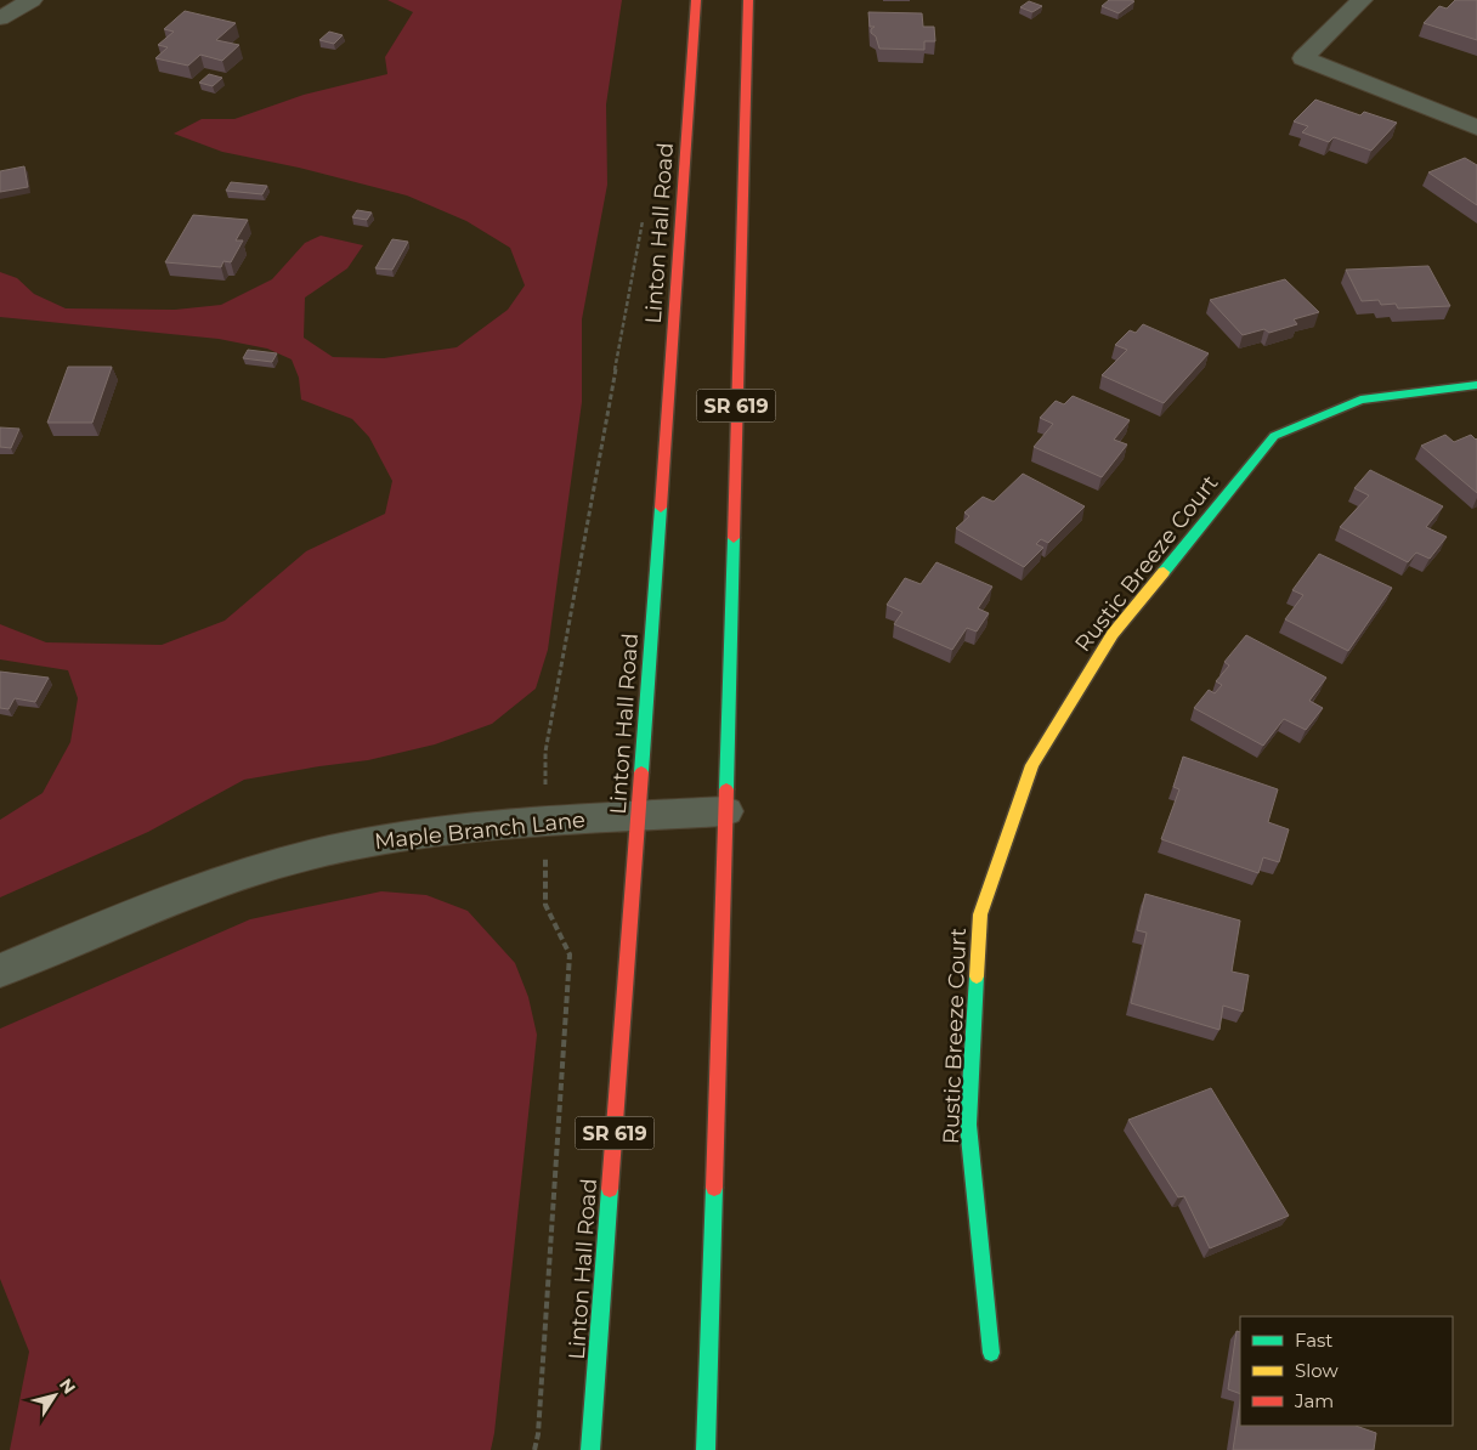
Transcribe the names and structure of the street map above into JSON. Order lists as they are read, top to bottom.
{
  "streets": {
    "main road": ["Linton Hall Road", "SR 619", "Rustic Breeze Court"],
    "street": ["Maple Branch Lane"]
  },
  "crossings": [
    ["Linton Hall Road", "Maple Branch Lane"],
    ["SR 619", "Maple Branch Lane"]
  ],
  "legend": ["Fast", "Slow", "Jam"],
  "north": "top right"
}
